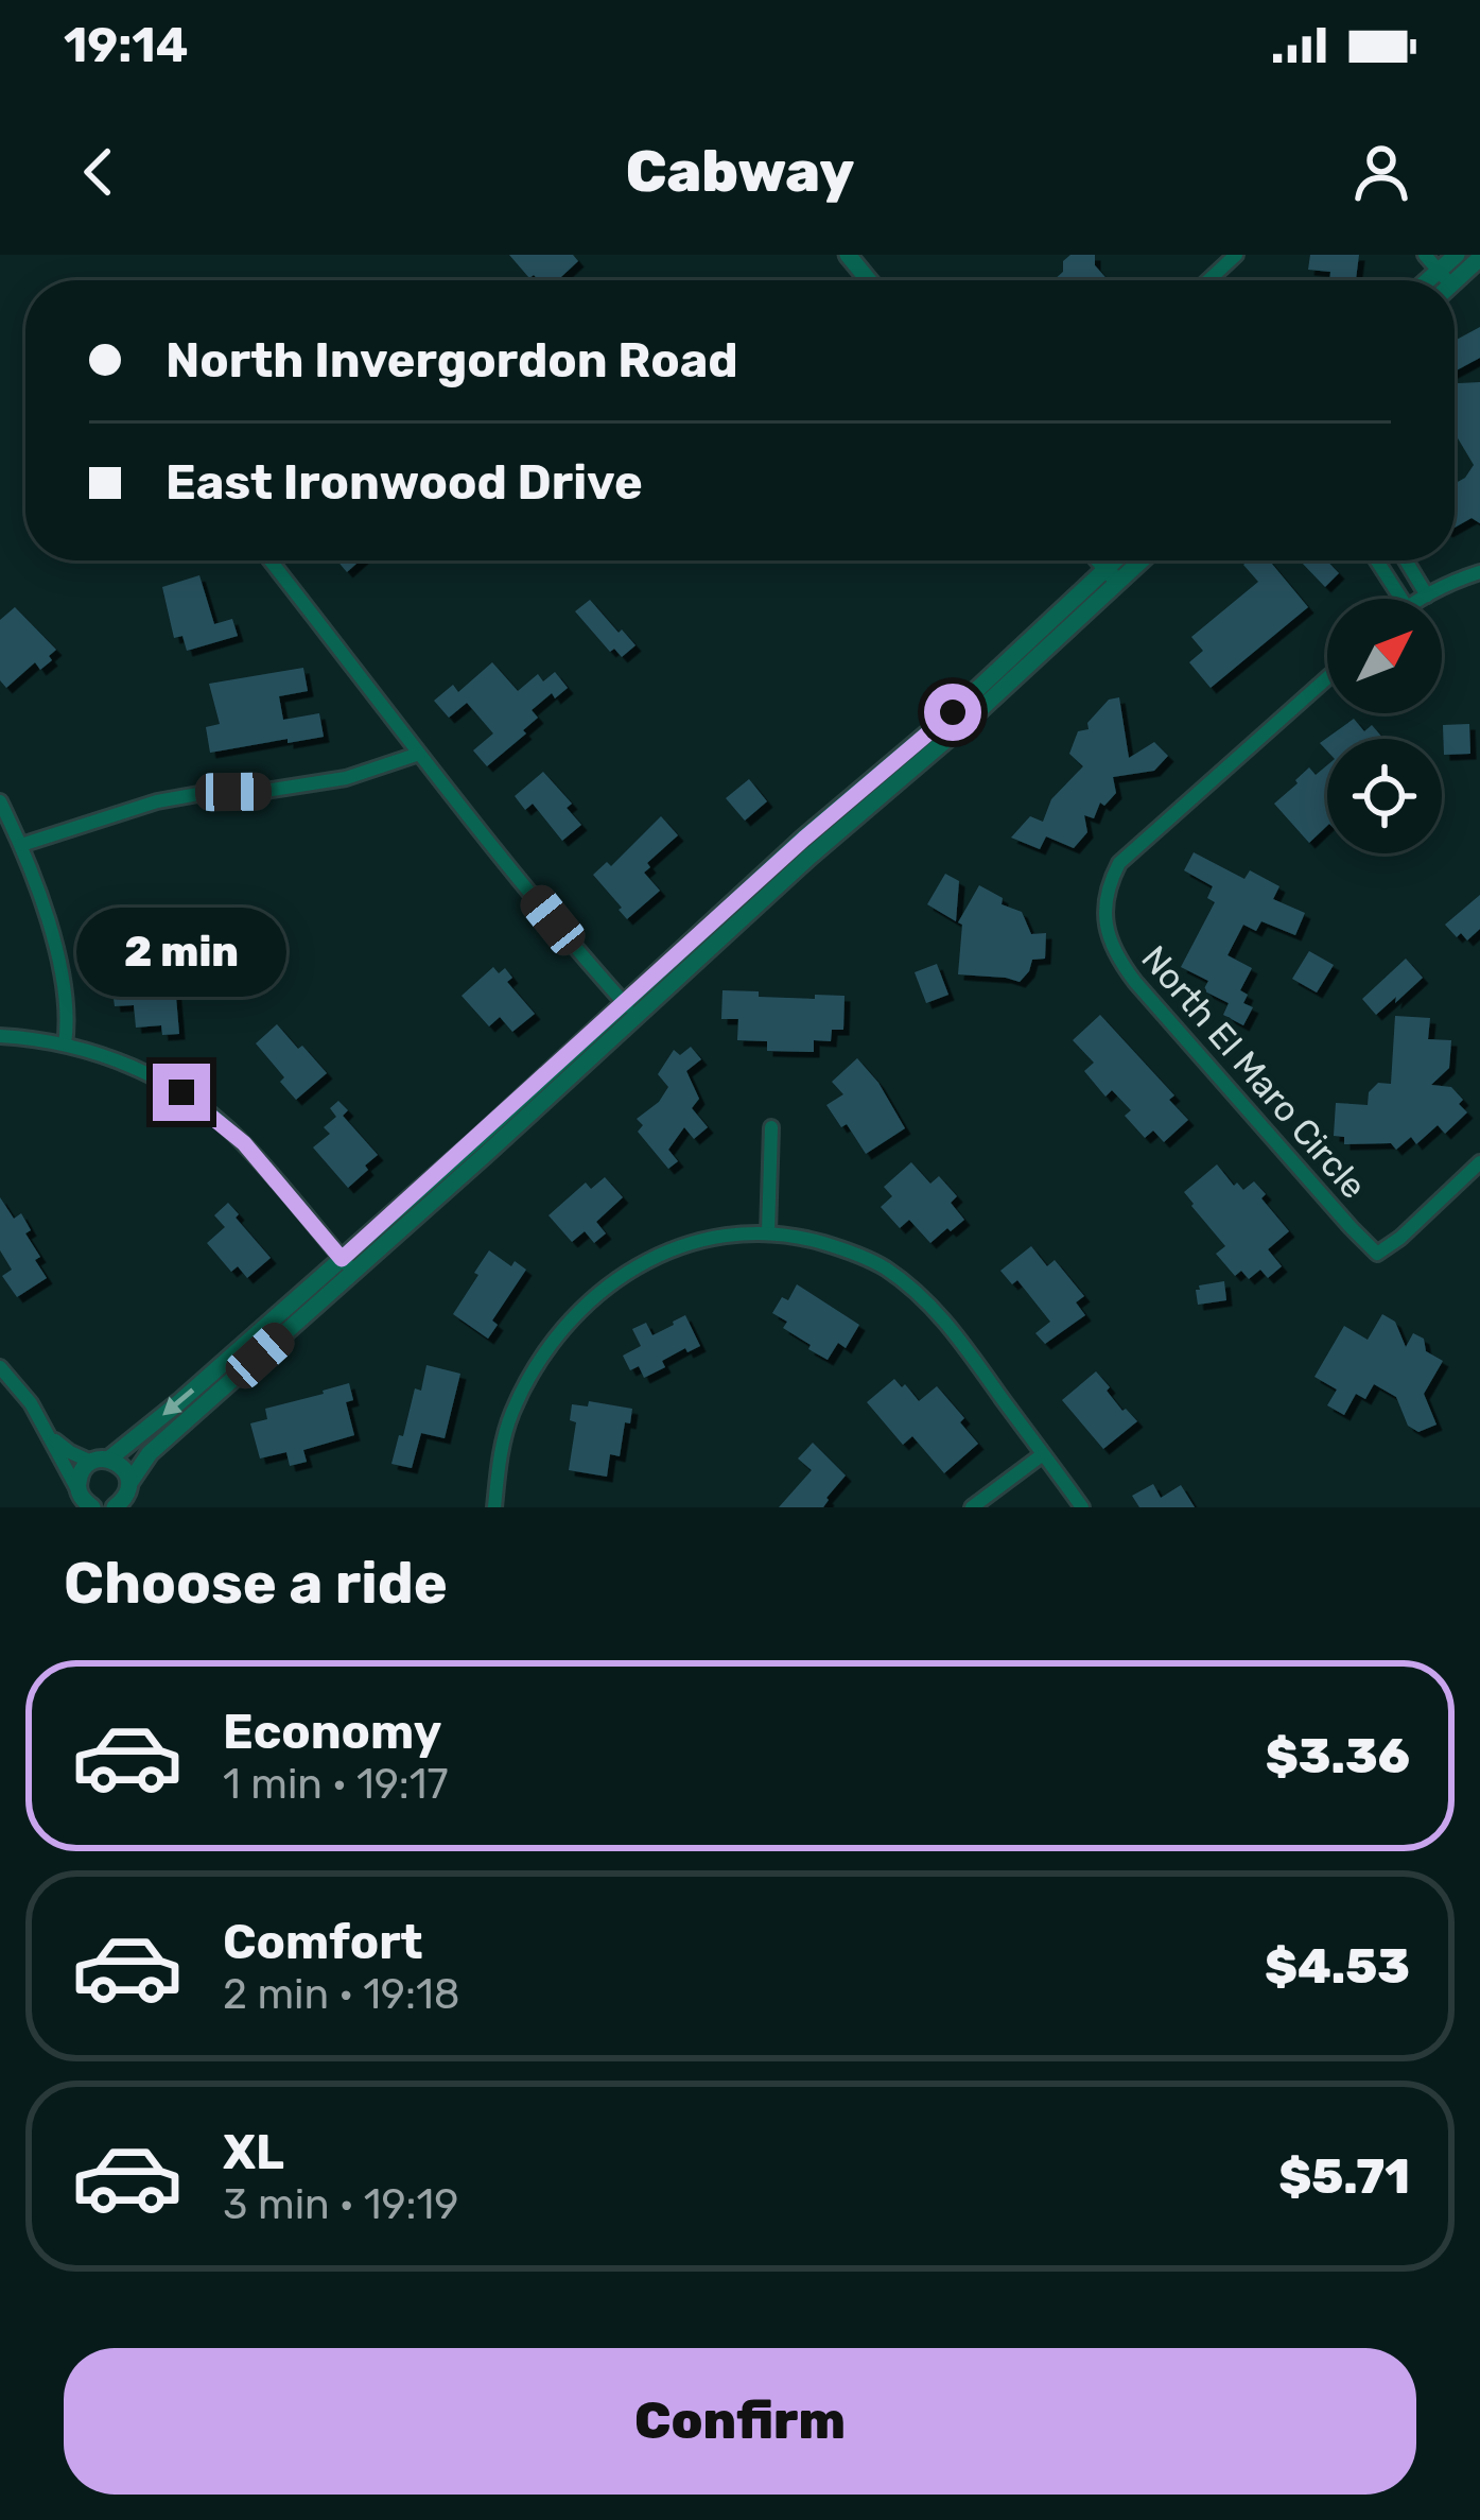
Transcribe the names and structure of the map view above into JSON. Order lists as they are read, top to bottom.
{
  "streets": {
    "street": ["North El Maro Circle"]
  },
  "north": "top right",
  "page": {
    "status": "19:14",
    "header": "Cabway",
    "banner": ["North Invergordon Road", "East Ironwood Drive"],
    "bubble": "2 min",
    "heading": "Choose a ride",
    "list": [
      {
        "name": "Economy",
        "note": "1 min · 19:17",
        "value": "$3.36"
      },
      {
        "name": "Comfort",
        "note": "2 min · 19:18",
        "value": "$4.53"
      },
      {
        "name": "XL",
        "note": "3 min · 19:19",
        "value": "$5.71"
      }
    ],
    "buttons": "Confirm"
  }
}
